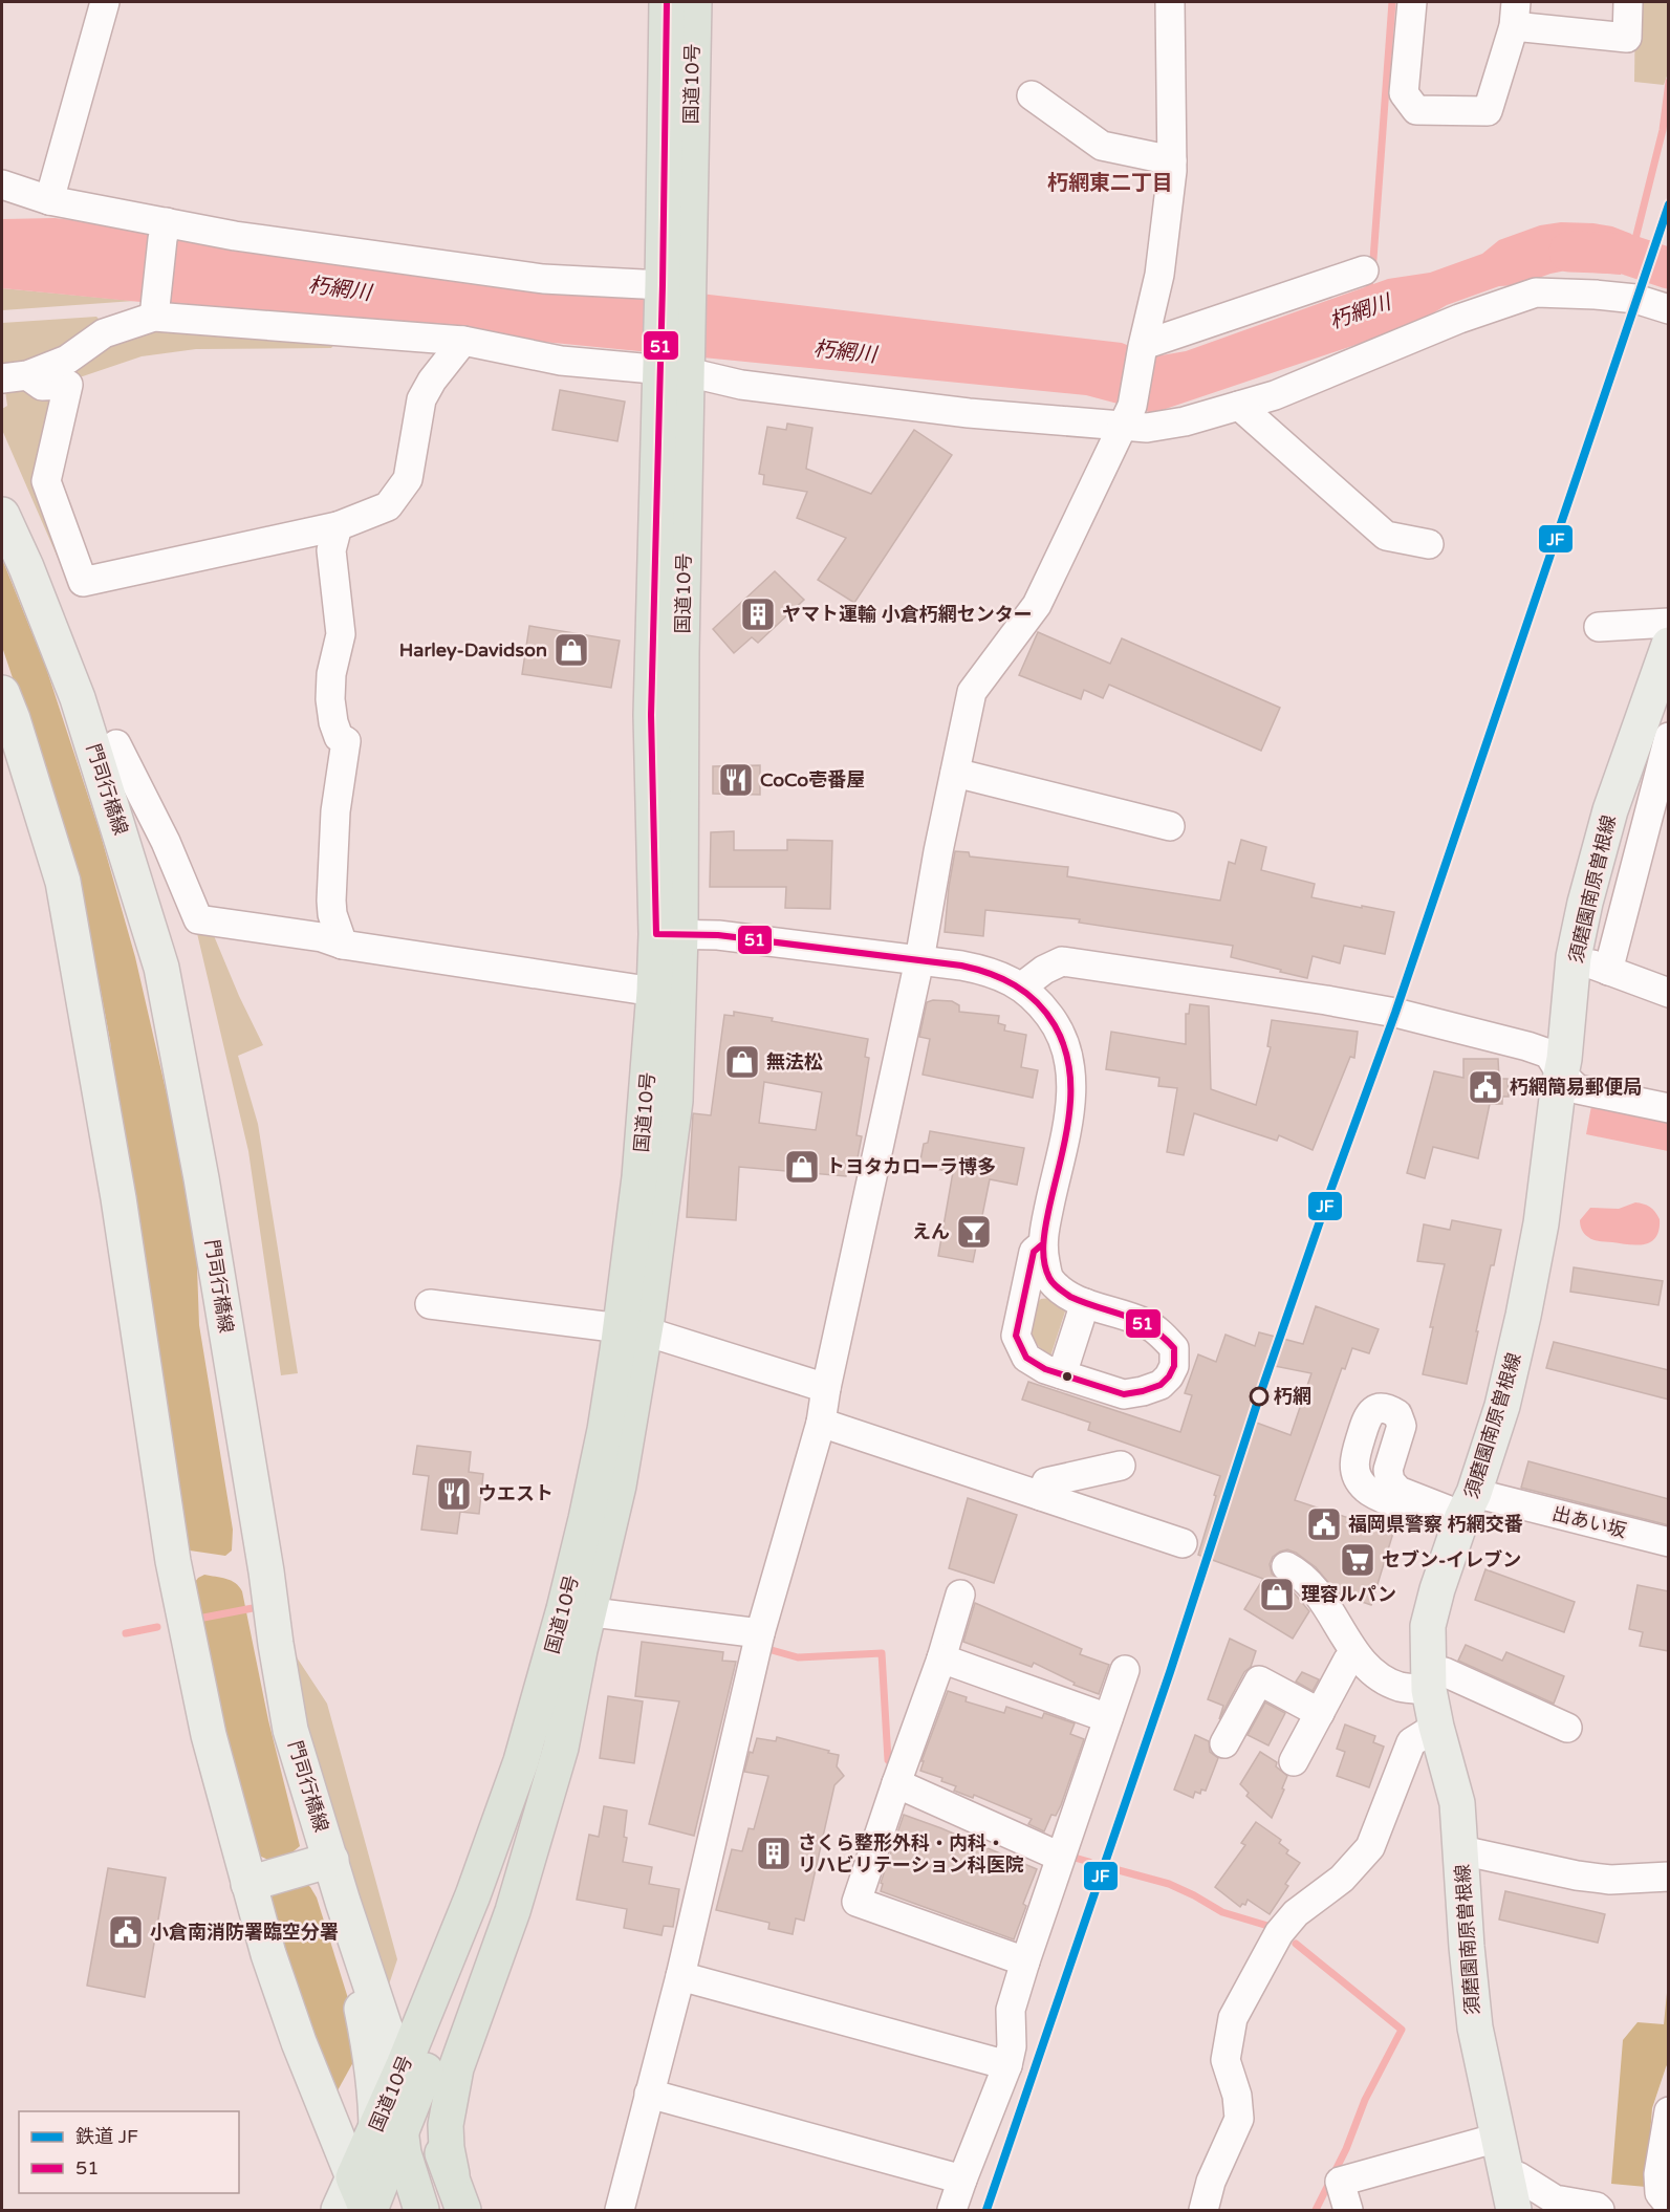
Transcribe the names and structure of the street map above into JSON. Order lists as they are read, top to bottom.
{
  "streets": {
    "highway": ["国道10号"],
    "main road": ["門司行橋線", "須磨園南原曽根線"],
    "street": ["出あい坂"]
  },
  "crossings": [
    ["国道10号", "門司行橋線"],
    ["須磨園南原曽根線", "出あい坂"]
  ],
  "districts": ["朽網東二丁目"],
  "water": ["朽網川"],
  "places": {
    "building": ["ヤマト運輸 小倉朽網センター", "さくら整形外科・内科・ リハビリテーション科医院"],
    "shop": [
      "Harley-Davidson",
      "無法松",
      "トヨタカローラ博多",
      "理容ルパン"
    ],
    "restaurant": ["CoCo壱番屋", "ウエスト"],
    "public building": ["朽網簡易郵便局", "福岡県警察 朽網交番", "小倉南消防署臨空分署"],
    "bar": ["えん"],
    "other": ["朽網"],
    "supermarket": ["セブン-イレブン"]
  },
  "lines": ["transit line 51", "rail line JF"],
  "legend": ["鉄道 JF", "51"]
}
